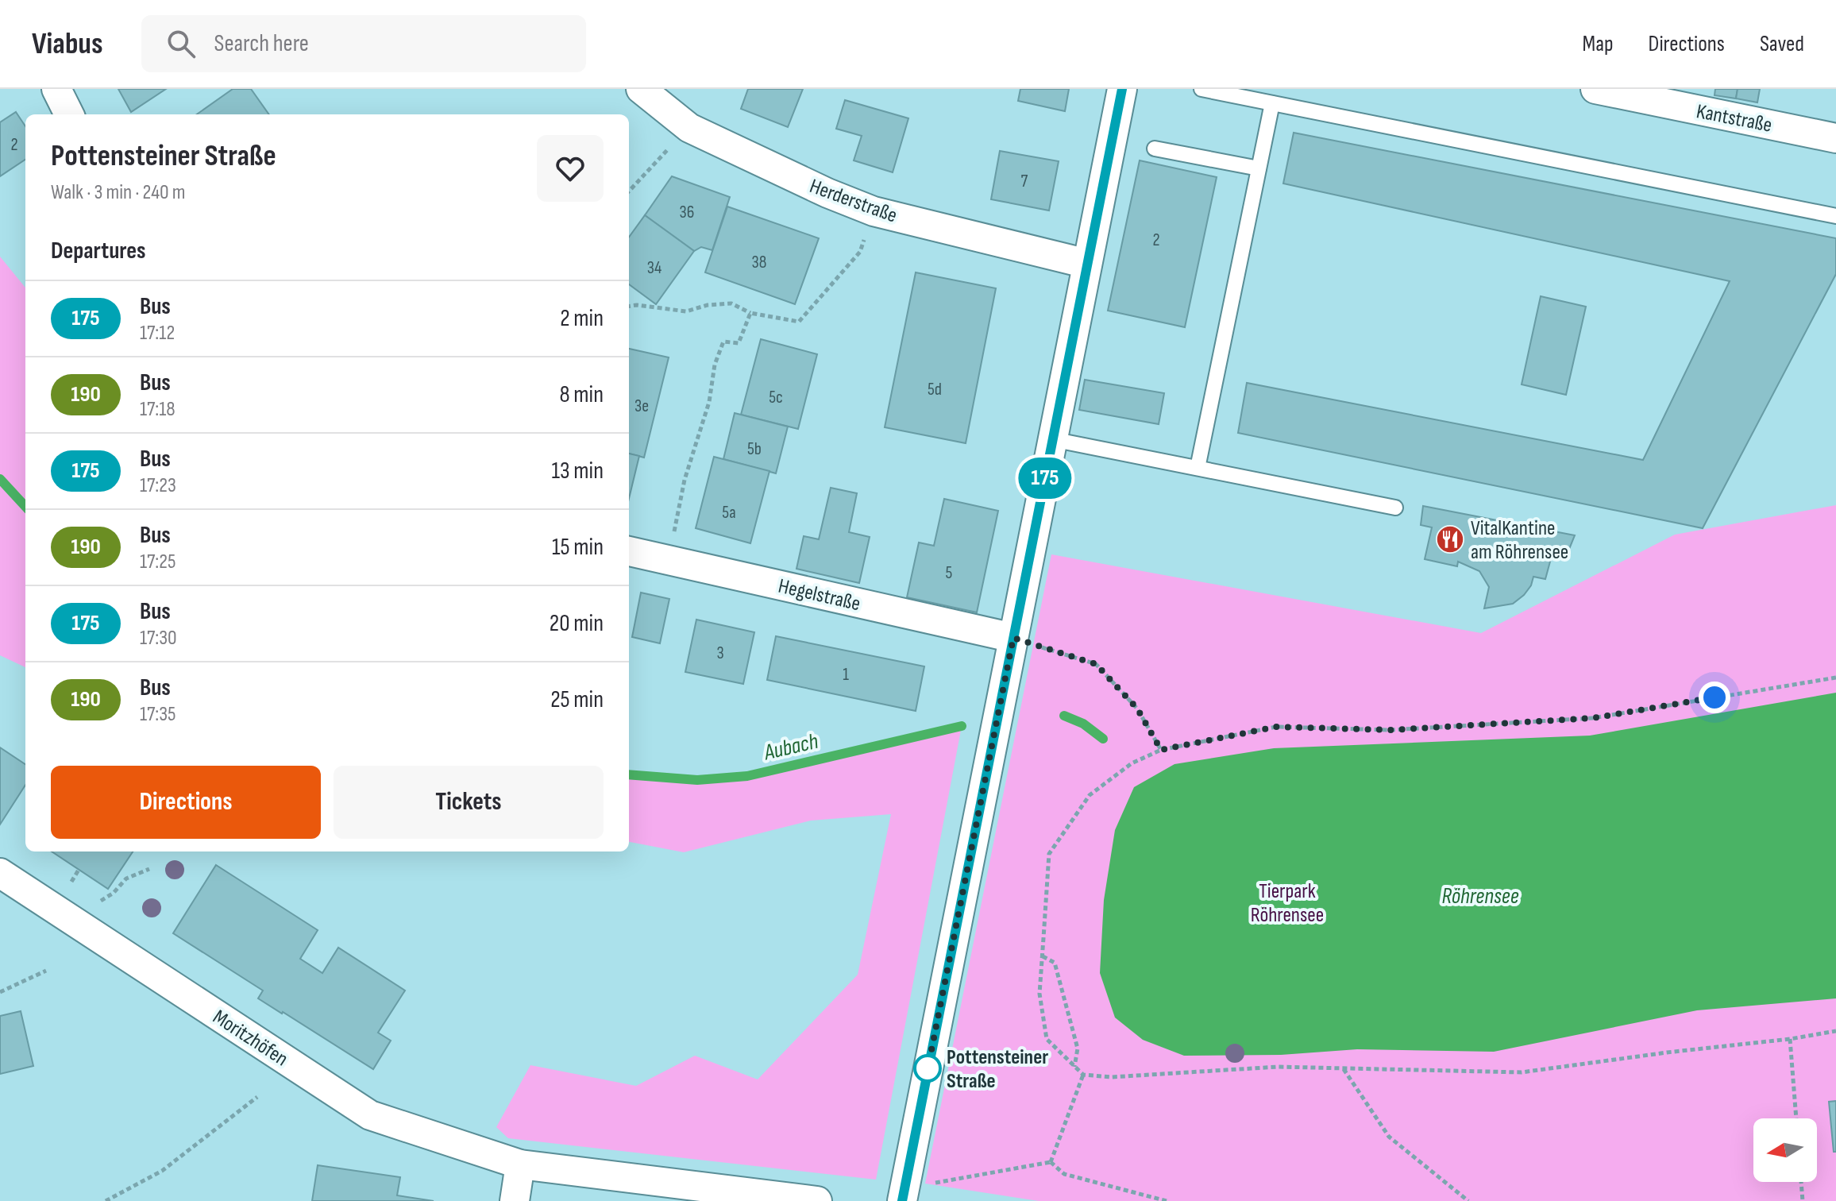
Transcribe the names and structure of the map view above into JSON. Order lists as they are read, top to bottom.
{
  "streets": {
    "street": [
      "Kantstraße",
      "Herderstraße",
      "Hegelstraße",
      "Moritzhöfen"
    ]
  },
  "water": ["Aubach", "Röhrensee"],
  "parks": ["Tierpark Röhrensee"],
  "places": {
    "restaurant": ["VitalKantine am Röhrensee"],
    "other": ["Pottensteiner Straße"]
  },
  "lines": ["bus line 175"],
  "house_numbers": [
    "2",
    "7",
    "36",
    "2",
    "38",
    "34",
    "5d",
    "5c",
    "3e",
    "5b",
    "5a",
    "5",
    "3",
    "1"
  ],
  "north": "left",
  "page": {
    "header": "Viabus",
    "search": "Search here",
    "nav": ["Map", "Directions", "Saved"],
    "on_map": "175",
    "heading": [
      ["Pottensteiner Straße", "Walk · 3 min · 240 m"],
      "Departures"
    ],
    "list": [
      {
        "mark": "175",
        "name": "Bus",
        "note": "17:12",
        "value": "2 min"
      },
      {
        "mark": "190",
        "name": "Bus",
        "note": "17:18",
        "value": "8 min"
      },
      {
        "mark": "175",
        "name": "Bus",
        "note": "17:23",
        "value": "13 min"
      },
      {
        "mark": "190",
        "name": "Bus",
        "note": "17:25",
        "value": "15 min"
      },
      {
        "mark": "175",
        "name": "Bus",
        "note": "17:30",
        "value": "20 min"
      },
      {
        "mark": "190",
        "name": "Bus",
        "note": "17:35",
        "value": "25 min"
      }
    ],
    "buttons": ["Directions", "Tickets"]
  }
}
